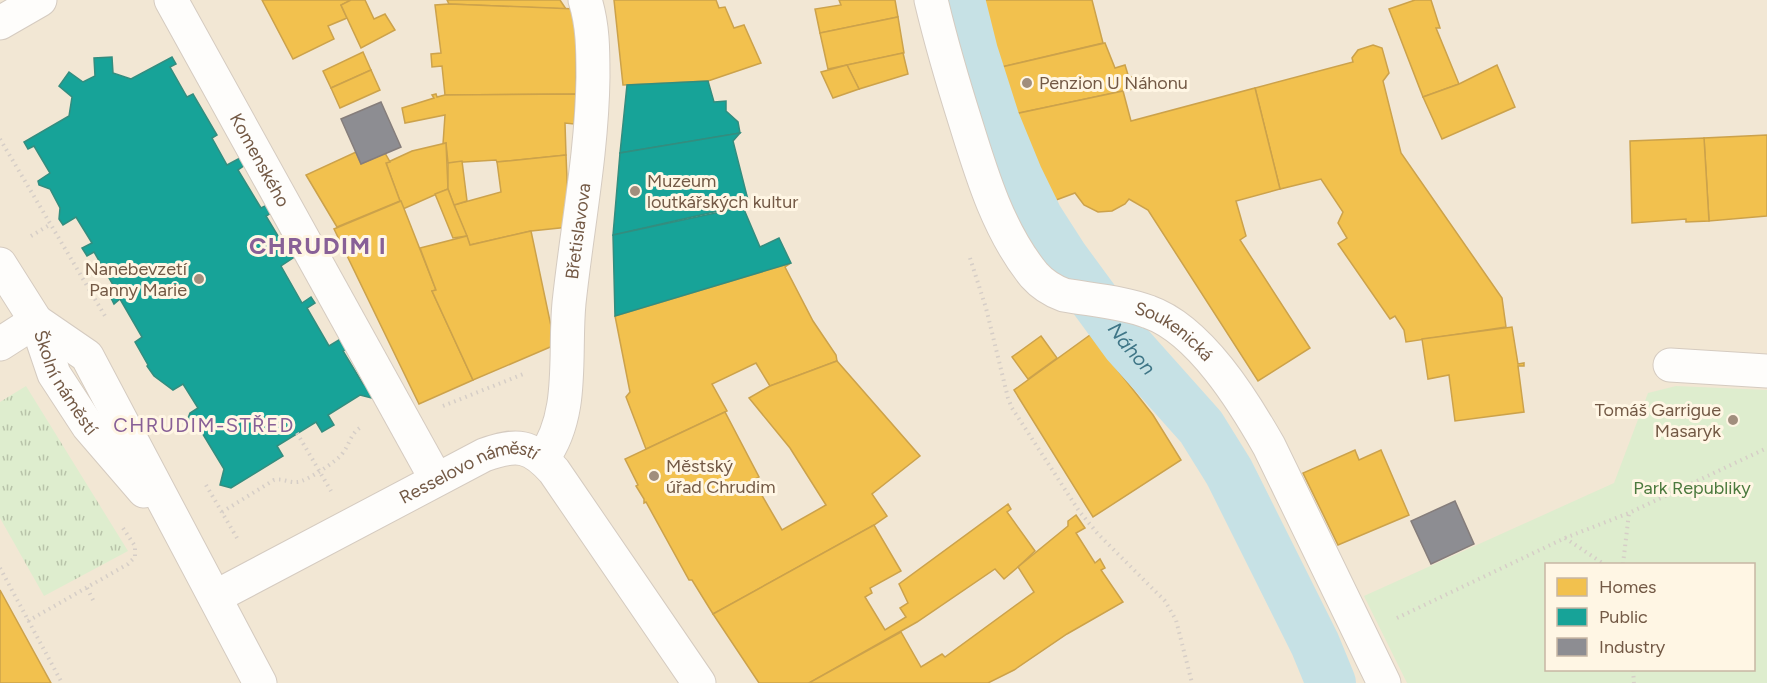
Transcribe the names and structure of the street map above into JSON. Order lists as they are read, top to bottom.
{
  "streets": {
    "street": [
      "Komenského",
      "Břetislavova",
      "Soukenická",
      "Školní náměstí",
      "Resselovo náměstí"
    ]
  },
  "crossings": [
    ["Komenského", "Resselovo náměstí"],
    ["Břetislavova", "Resselovo náměstí"],
    ["Školní náměstí", "Resselovo náměstí"]
  ],
  "districts": ["CHRUDIM I", "CHRUDIM-STŘED"],
  "water": ["Náhon"],
  "parks": ["Park Republiky"],
  "places": [
    "Penzion U Náhonu",
    "Muzeum loutkářských kultur",
    "Nanebevzetí Panny Marie",
    "Tomáš Garrigue Masaryk",
    "Městský úřad Chrudim"
  ],
  "legend": ["Homes", "Public", "Industry"]
}
